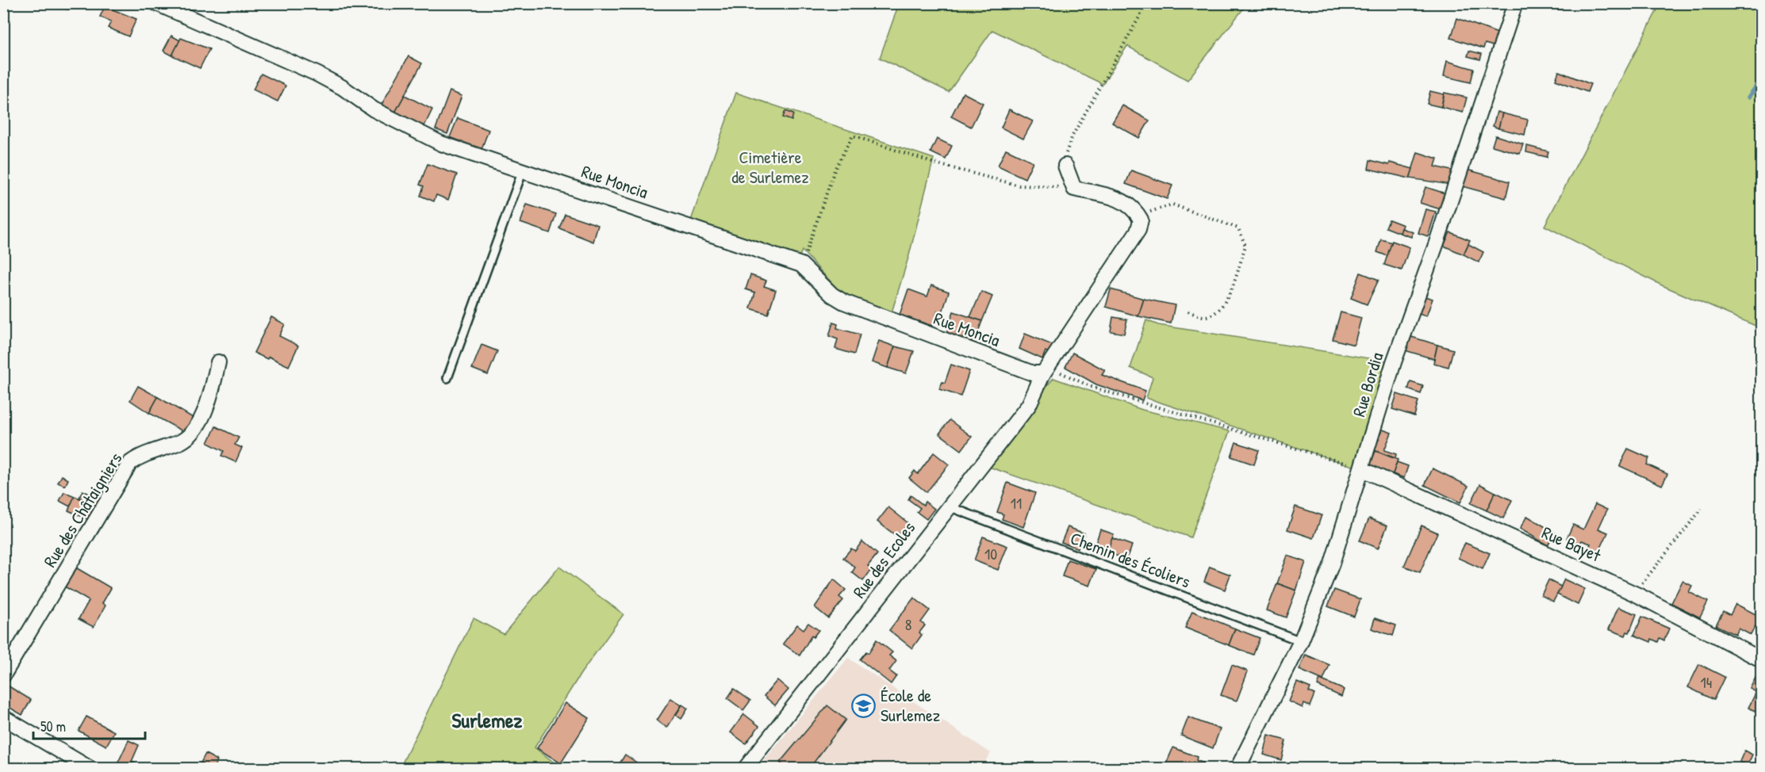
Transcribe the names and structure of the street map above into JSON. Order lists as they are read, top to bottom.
{
  "streets": {
    "street": [
      "Rue Moncia",
      "Rue Bordia",
      "Rue des Châtaigniers",
      "Rue Bayet",
      "Rue des Ecoles"
    ],
    "lane": ["Chemin des Écoliers"]
  },
  "crossings": [
    ["Rue Moncia", "Rue des Ecoles"],
    ["Rue Bordia", "Rue Bayet"],
    ["Rue Bordia", "Chemin des Écoliers"],
    ["Rue des Ecoles", "Chemin des Écoliers"]
  ],
  "districts": ["Surlemez"],
  "parks": ["Cimetière de Surlemez"],
  "places": {
    "school or university": ["École de Surlemez"]
  },
  "house_numbers": [
    "11",
    "10",
    "8",
    "14"
  ],
  "scale_bar": "50 m"
}
